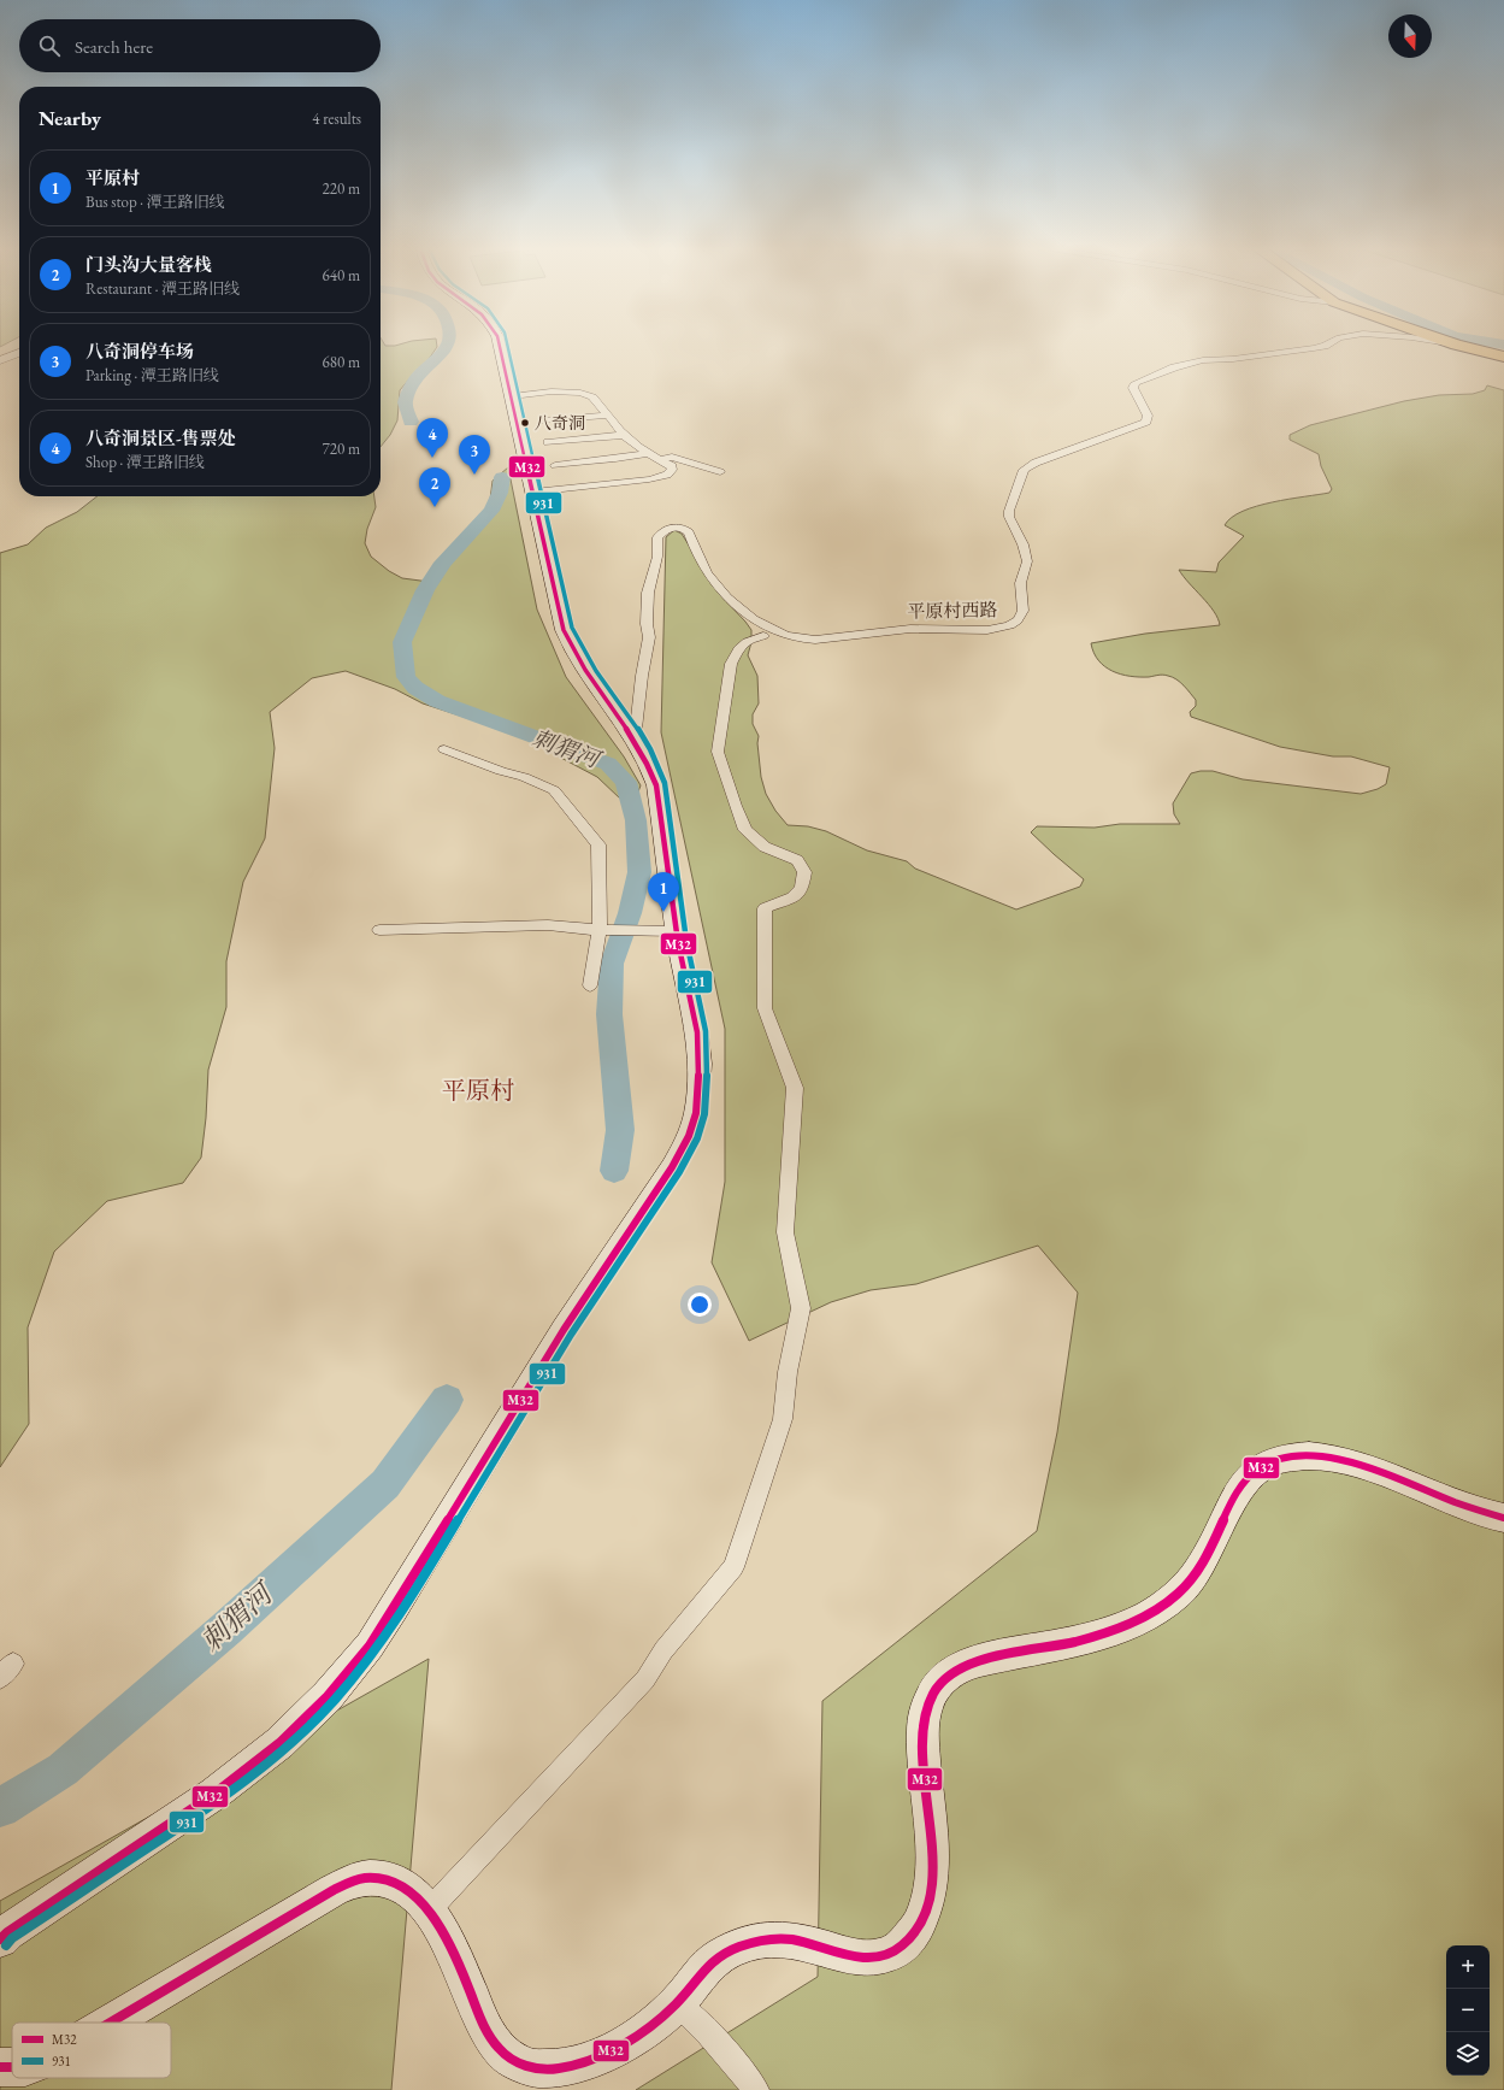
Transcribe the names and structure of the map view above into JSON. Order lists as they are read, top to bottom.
{
  "streets": {
    "street": ["平原村西路"]
  },
  "districts": ["平原村"],
  "water": ["刺猬河"],
  "places": ["八奇洞"],
  "lines": ["transit line M32", "transit line 931"],
  "legend": ["M32", "931"],
  "north": "bottom",
  "page": {
    "search": "Search here",
    "heading": ["Nearby", "4 results"],
    "list": [
      {
        "mark": "1",
        "name": "平原村",
        "note": "Bus stop · 潭王路旧线",
        "value": "220 m"
      },
      {
        "mark": "2",
        "name": "门头沟大量客栈",
        "note": "Restaurant · 潭王路旧线",
        "value": "640 m"
      },
      {
        "mark": "3",
        "name": "八奇洞停车场",
        "note": "Parking · 潭王路旧线",
        "value": "680 m"
      },
      {
        "mark": "4",
        "name": "八奇洞景区-售票处",
        "note": "Shop · 潭王路旧线",
        "value": "720 m"
      }
    ],
    "pins": [
      "4",
      "3",
      "2",
      "1"
    ],
    "map_buttons": ["+", "−"]
  }
}
